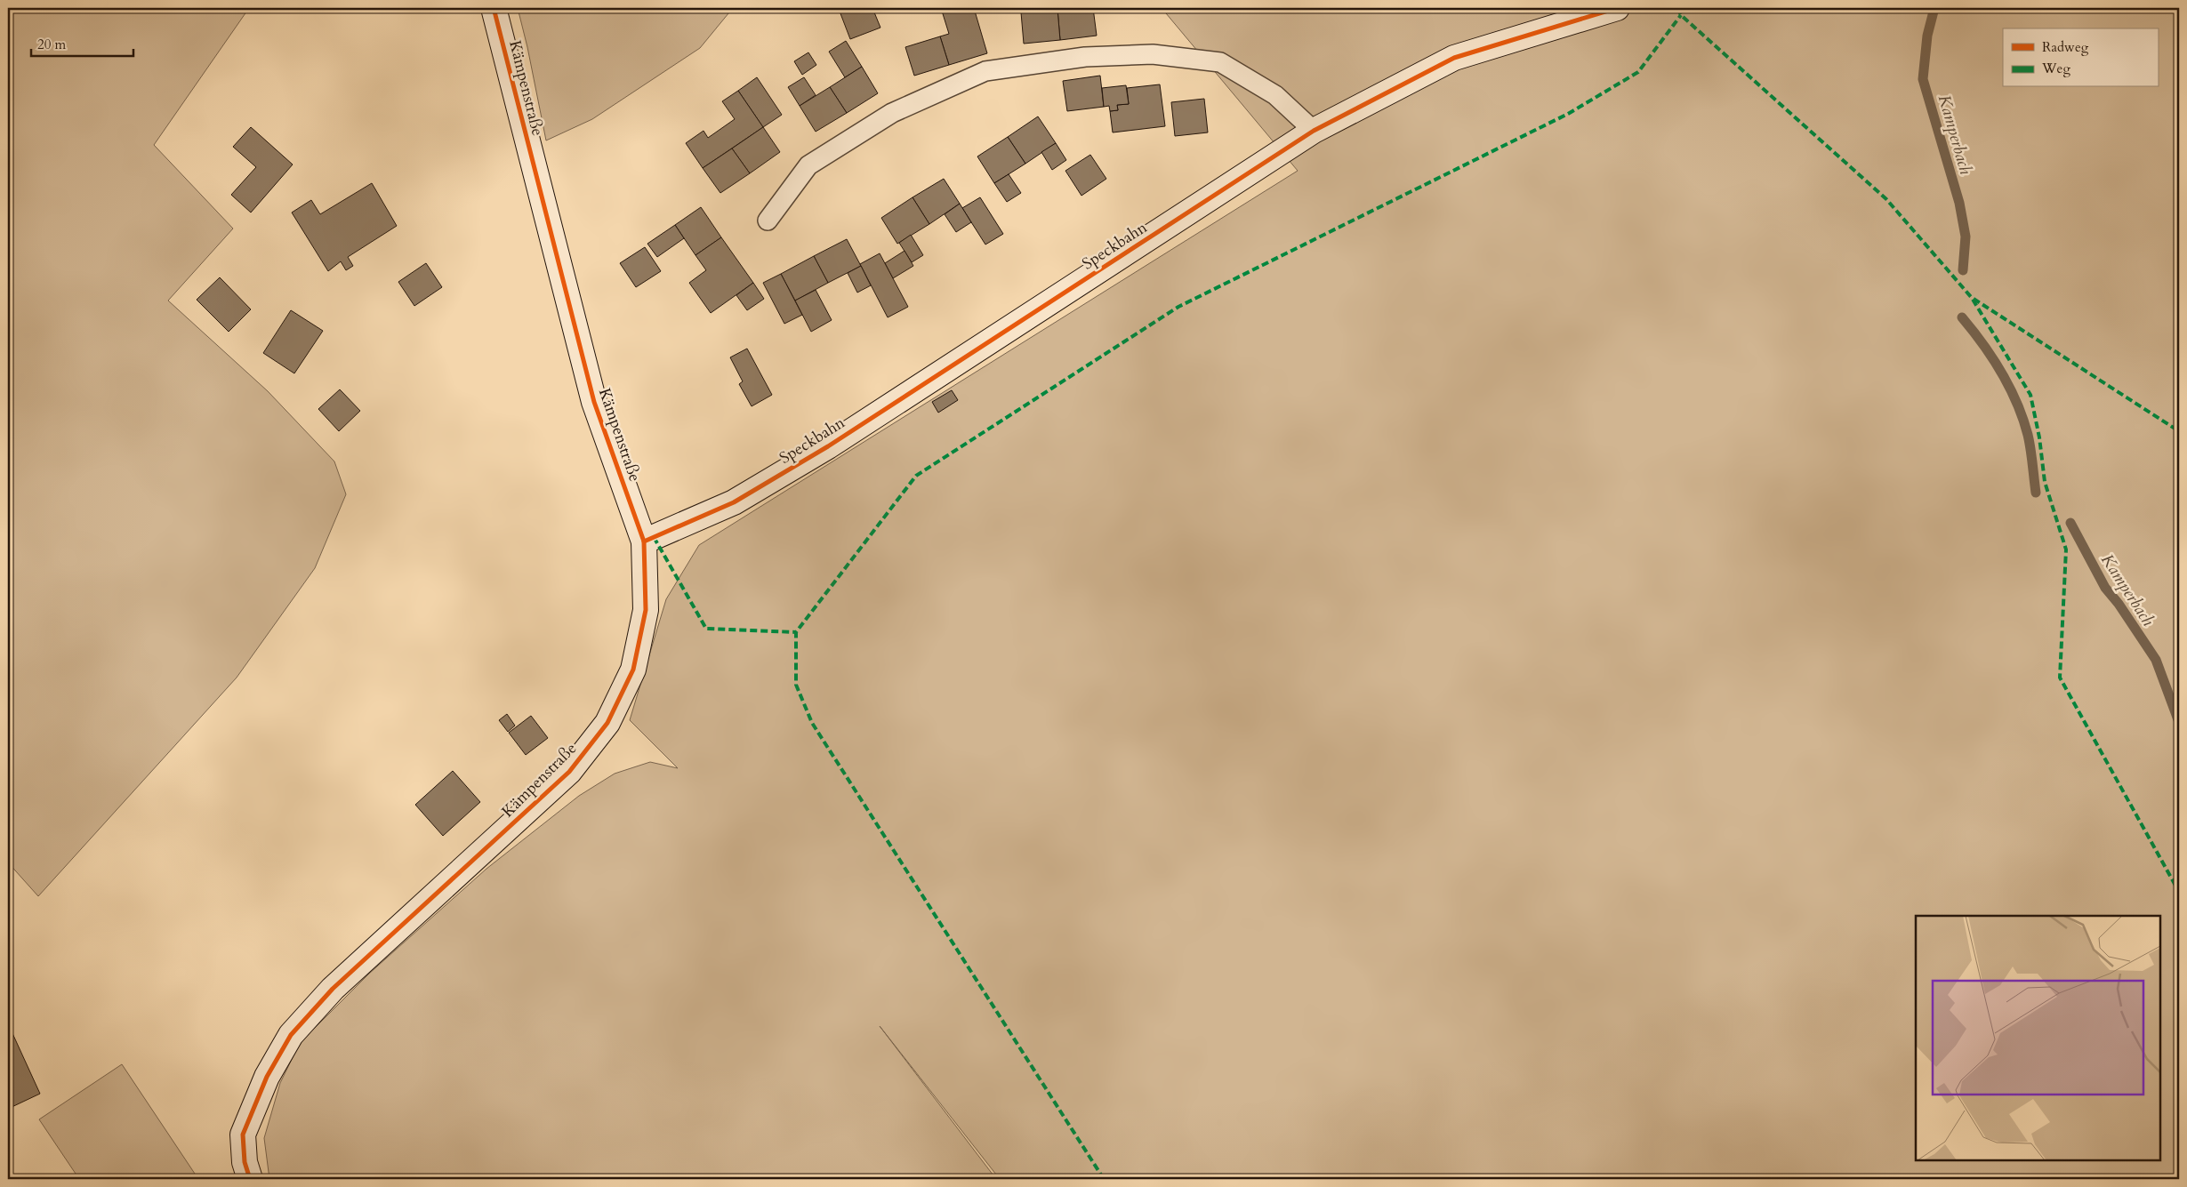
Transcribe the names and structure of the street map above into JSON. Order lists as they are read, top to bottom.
{
  "streets": {
    "street": ["Kämpenstraße", "Speckbahn"]
  },
  "crossings": [
    ["Kämpenstraße", "Speckbahn"]
  ],
  "water": ["Kamperbach"],
  "legend": ["Radweg", "Weg"],
  "scale_bar": "20 m"
}
